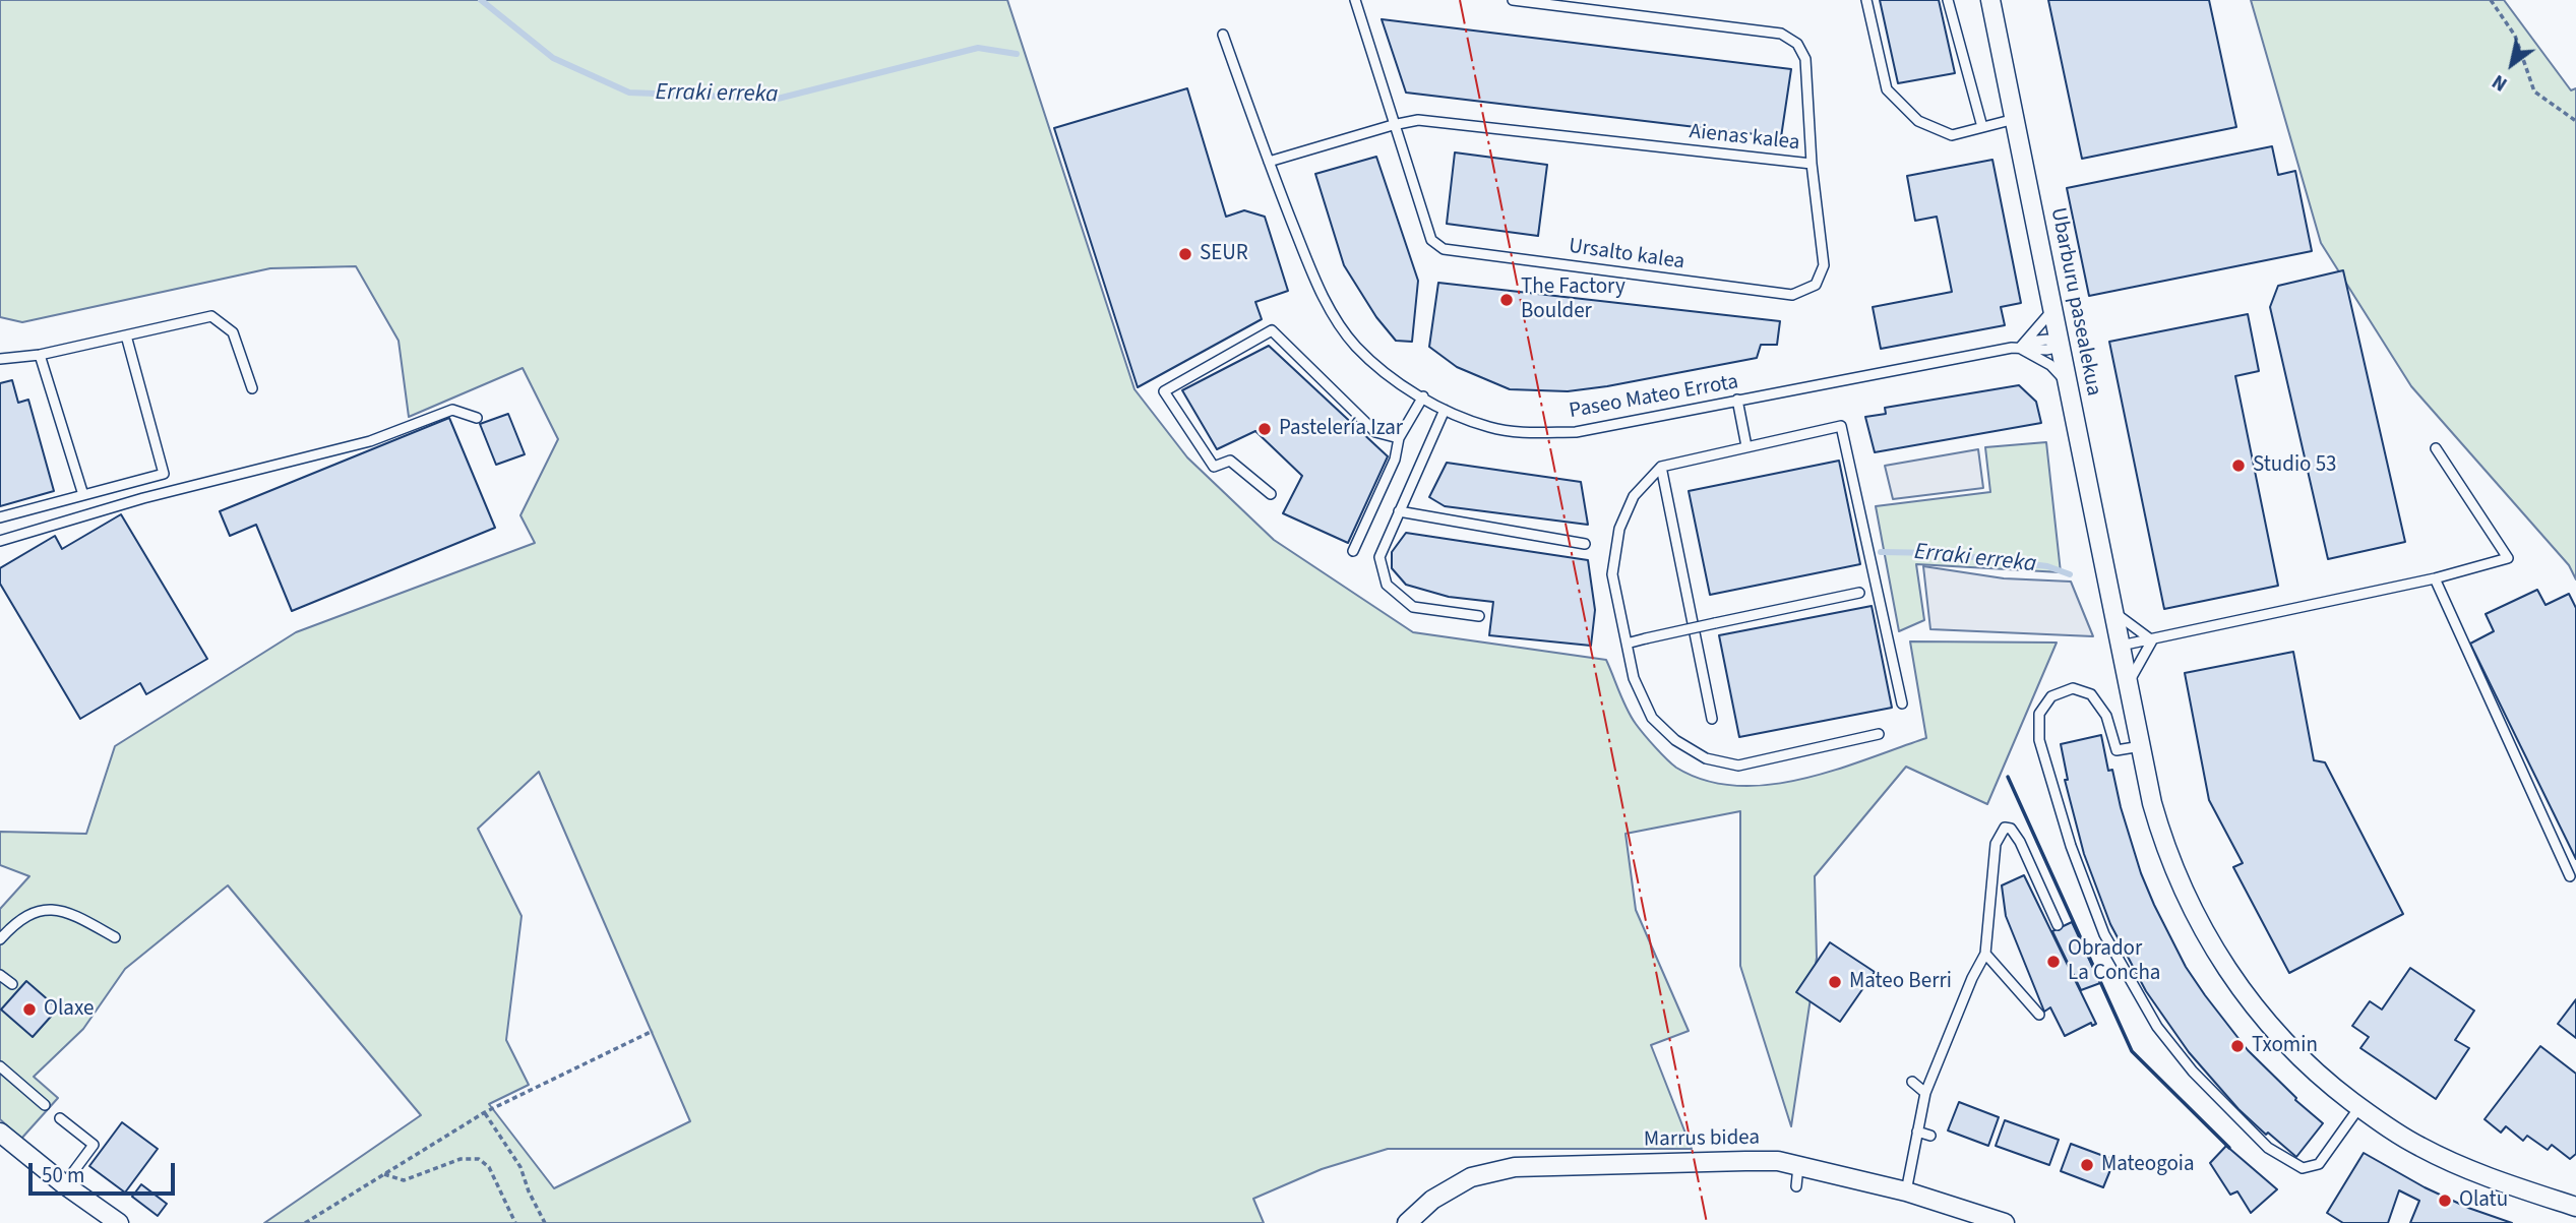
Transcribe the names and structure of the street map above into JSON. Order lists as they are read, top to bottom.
{
  "streets": {
    "street": ["Ubarburu pasealekua", "Marrus bidea"],
    "lane": ["Aienas kalea", "Ursalto kalea", "Paseo Mateo Errota"]
  },
  "crossings": [
    ["Aienas kalea", "Ursalto kalea"],
    ["Ubarburu pasealekua", "Paseo Mateo Errota"]
  ],
  "water": ["Erraki erreka"],
  "places": [
    "SEUR",
    "The Factory Boulder",
    "Pastelería Izar",
    "Studio 53",
    "Obrador La Concha",
    "Mateo Berri",
    "Olaxe",
    "Txomin",
    "Mateogoia",
    "Olatu"
  ],
  "scale_bar": "50 m",
  "north": "bottom left"
}
